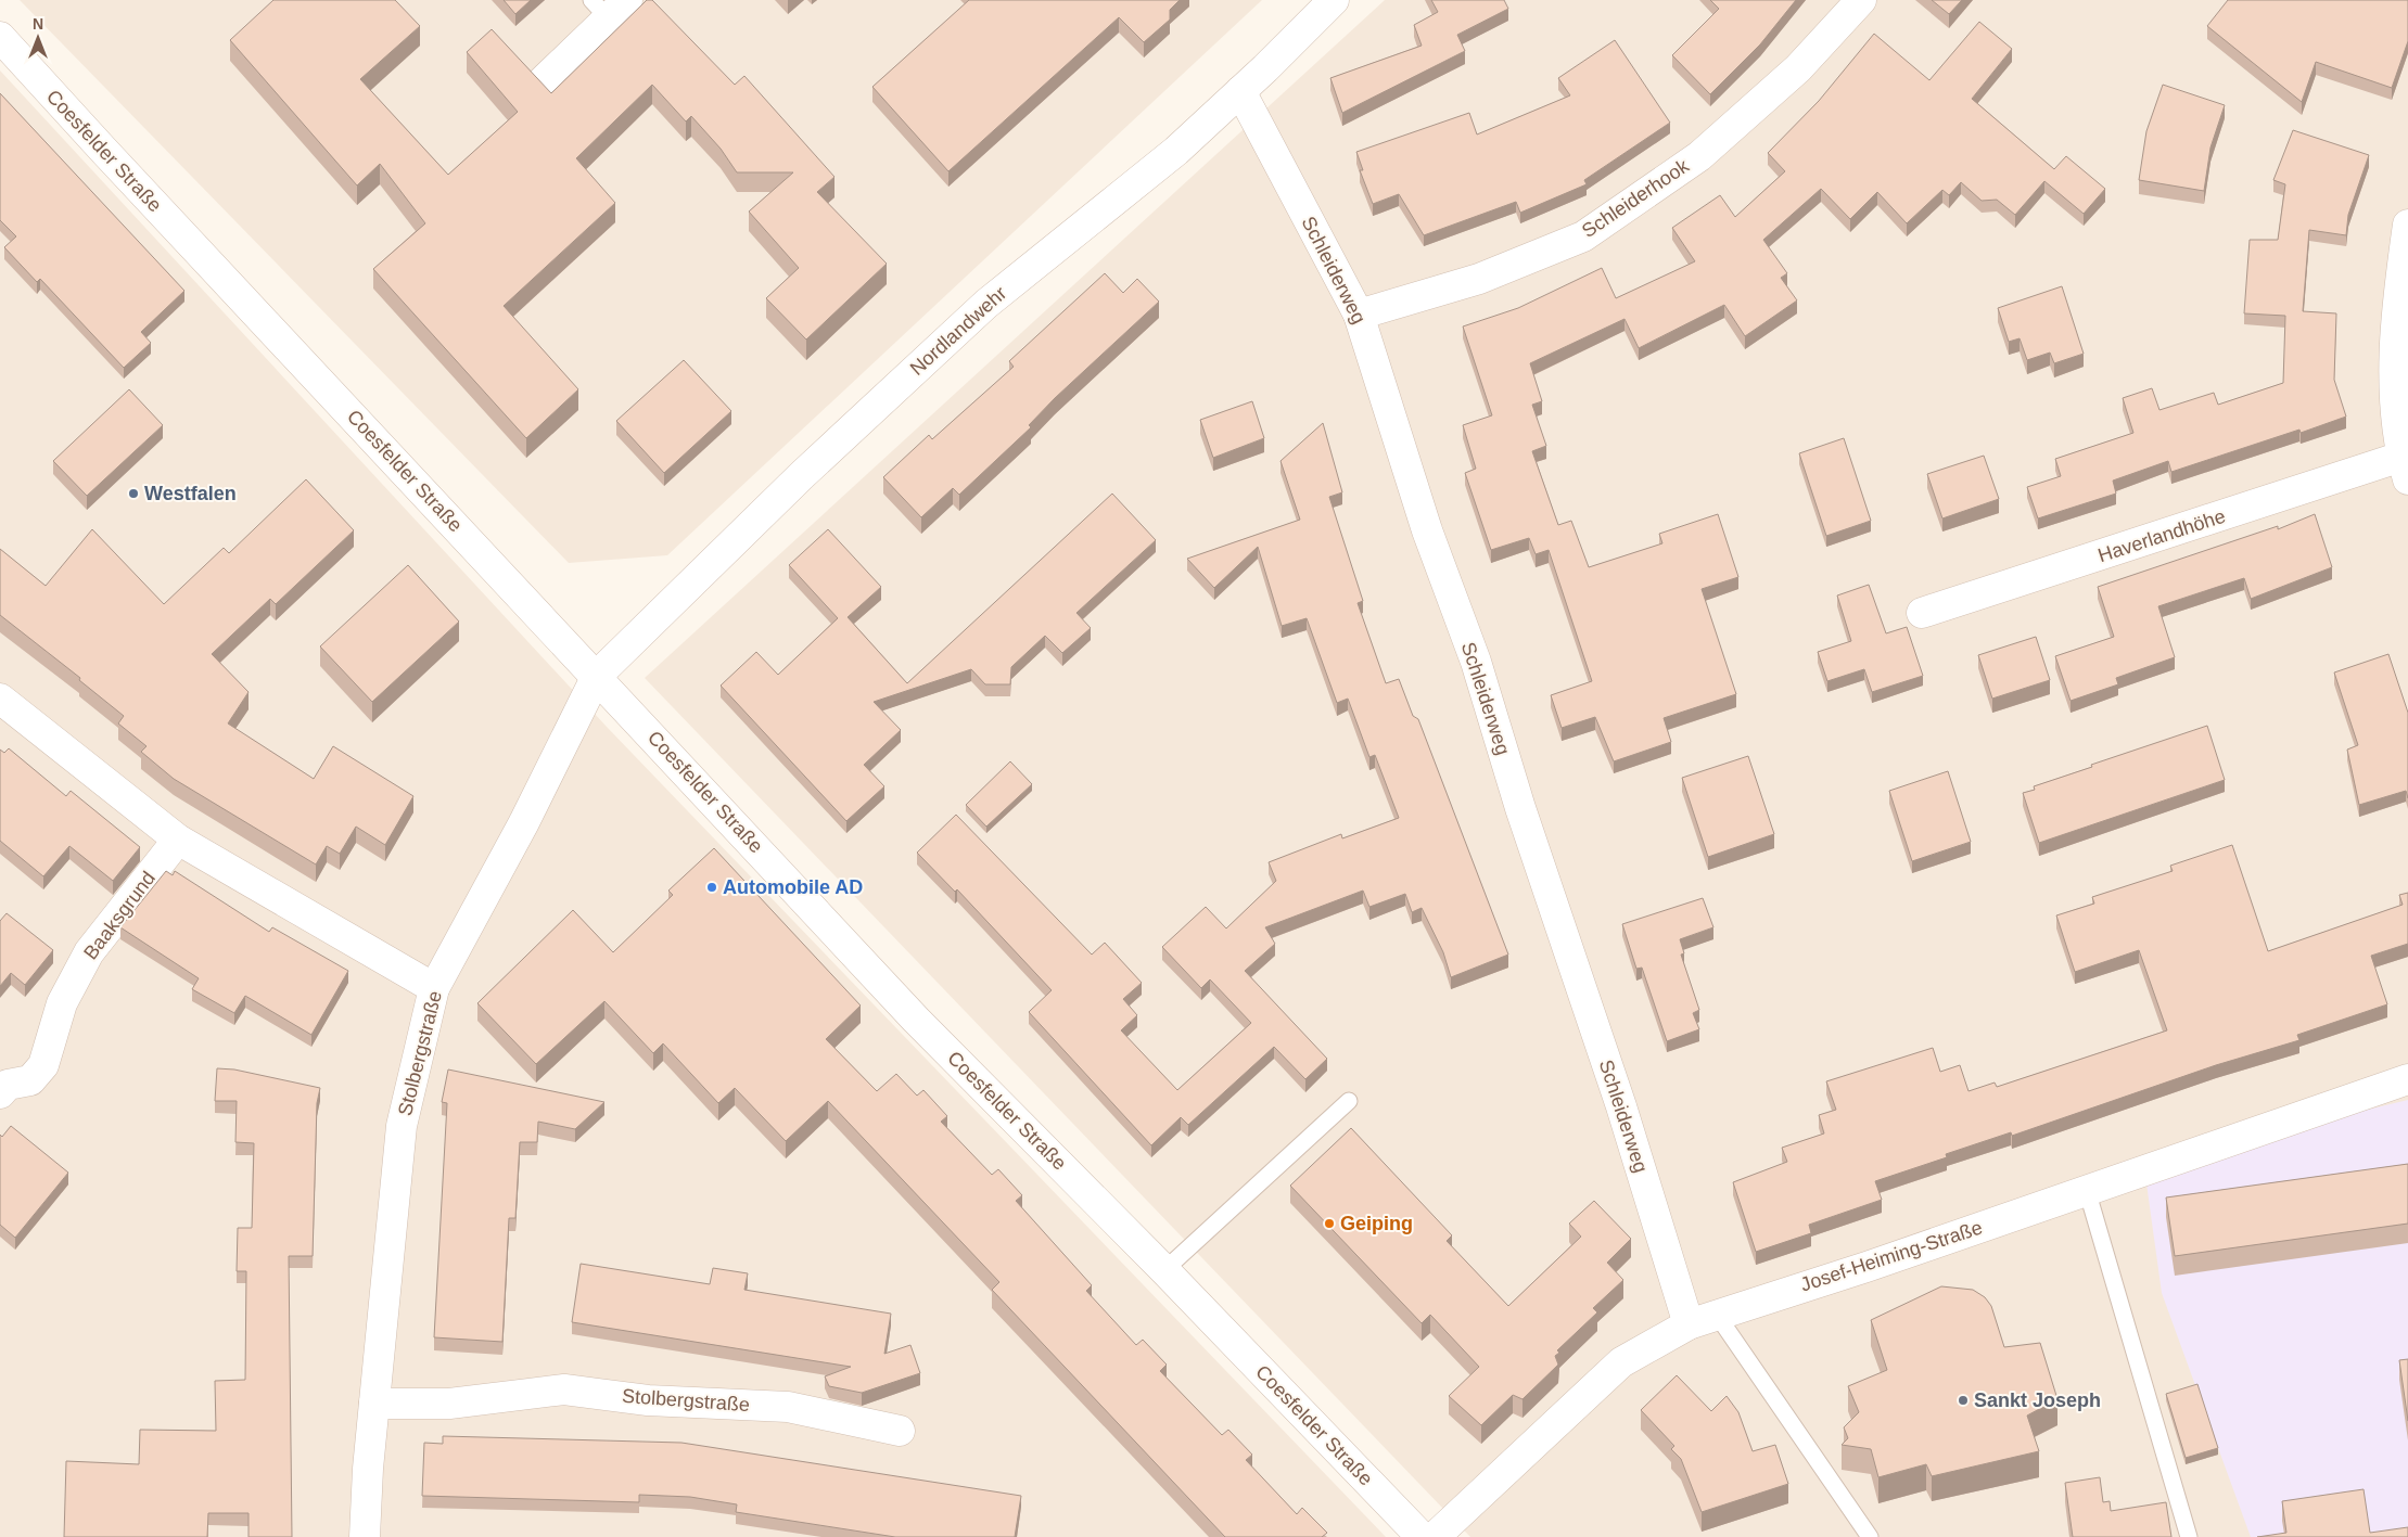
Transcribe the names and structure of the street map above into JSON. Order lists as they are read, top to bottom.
{
  "streets": {
    "street": [
      "Coesfelder Straße",
      "Schleiderhook",
      "Schleiderweg",
      "Nordlandwehr",
      "Haverlandhöhe",
      "Baaksgrund",
      "Stolbergstraße",
      "Josef-Heiming-Straße"
    ]
  },
  "crossings": [
    ["Coesfelder Straße", "Nordlandwehr"],
    ["Coesfelder Straße", "Stolbergstraße"],
    ["Schleiderhook", "Schleiderweg"],
    ["Schleiderweg", "Nordlandwehr"],
    ["Schleiderweg", "Josef-Heiming-Straße"],
    ["Nordlandwehr", "Stolbergstraße"]
  ],
  "places": [
    "Westfalen",
    "Automobile AD",
    "Geiping",
    "Sankt Joseph"
  ],
  "north": "top"
}
